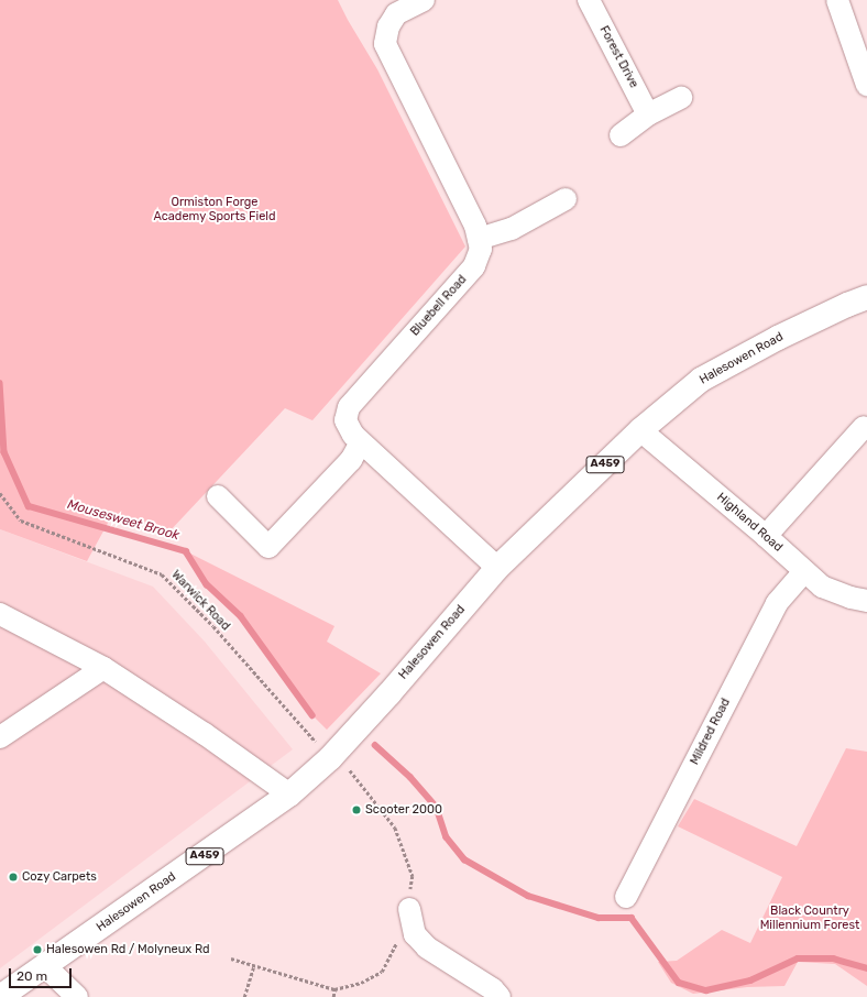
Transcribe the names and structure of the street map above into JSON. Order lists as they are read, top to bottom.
{
  "streets": {
    "main road": ["Halesowen Road", "A459"],
    "street": [
      "Forest Drive",
      "Bluebell Road",
      "Highland Road",
      "Mildred Road"
    ],
    "path": ["Warwick Road"]
  },
  "crossings": [
    ["Bluebell Road", "Halesowen Road"],
    ["Halesowen Road", "Highland Road"],
    ["Halesowen Road", "Warwick Road"],
    ["Highland Road", "Mildred Road"]
  ],
  "water": ["Mousesweet Brook"],
  "parks": ["Ormiston Forge Academy Sports Field", "Black Country Millennium Forest"],
  "places": ["Scooter 2000", "Cozy Carpets", "Halesowen Rd / Molyneux Rd"],
  "scale_bar": "20 m"
}
